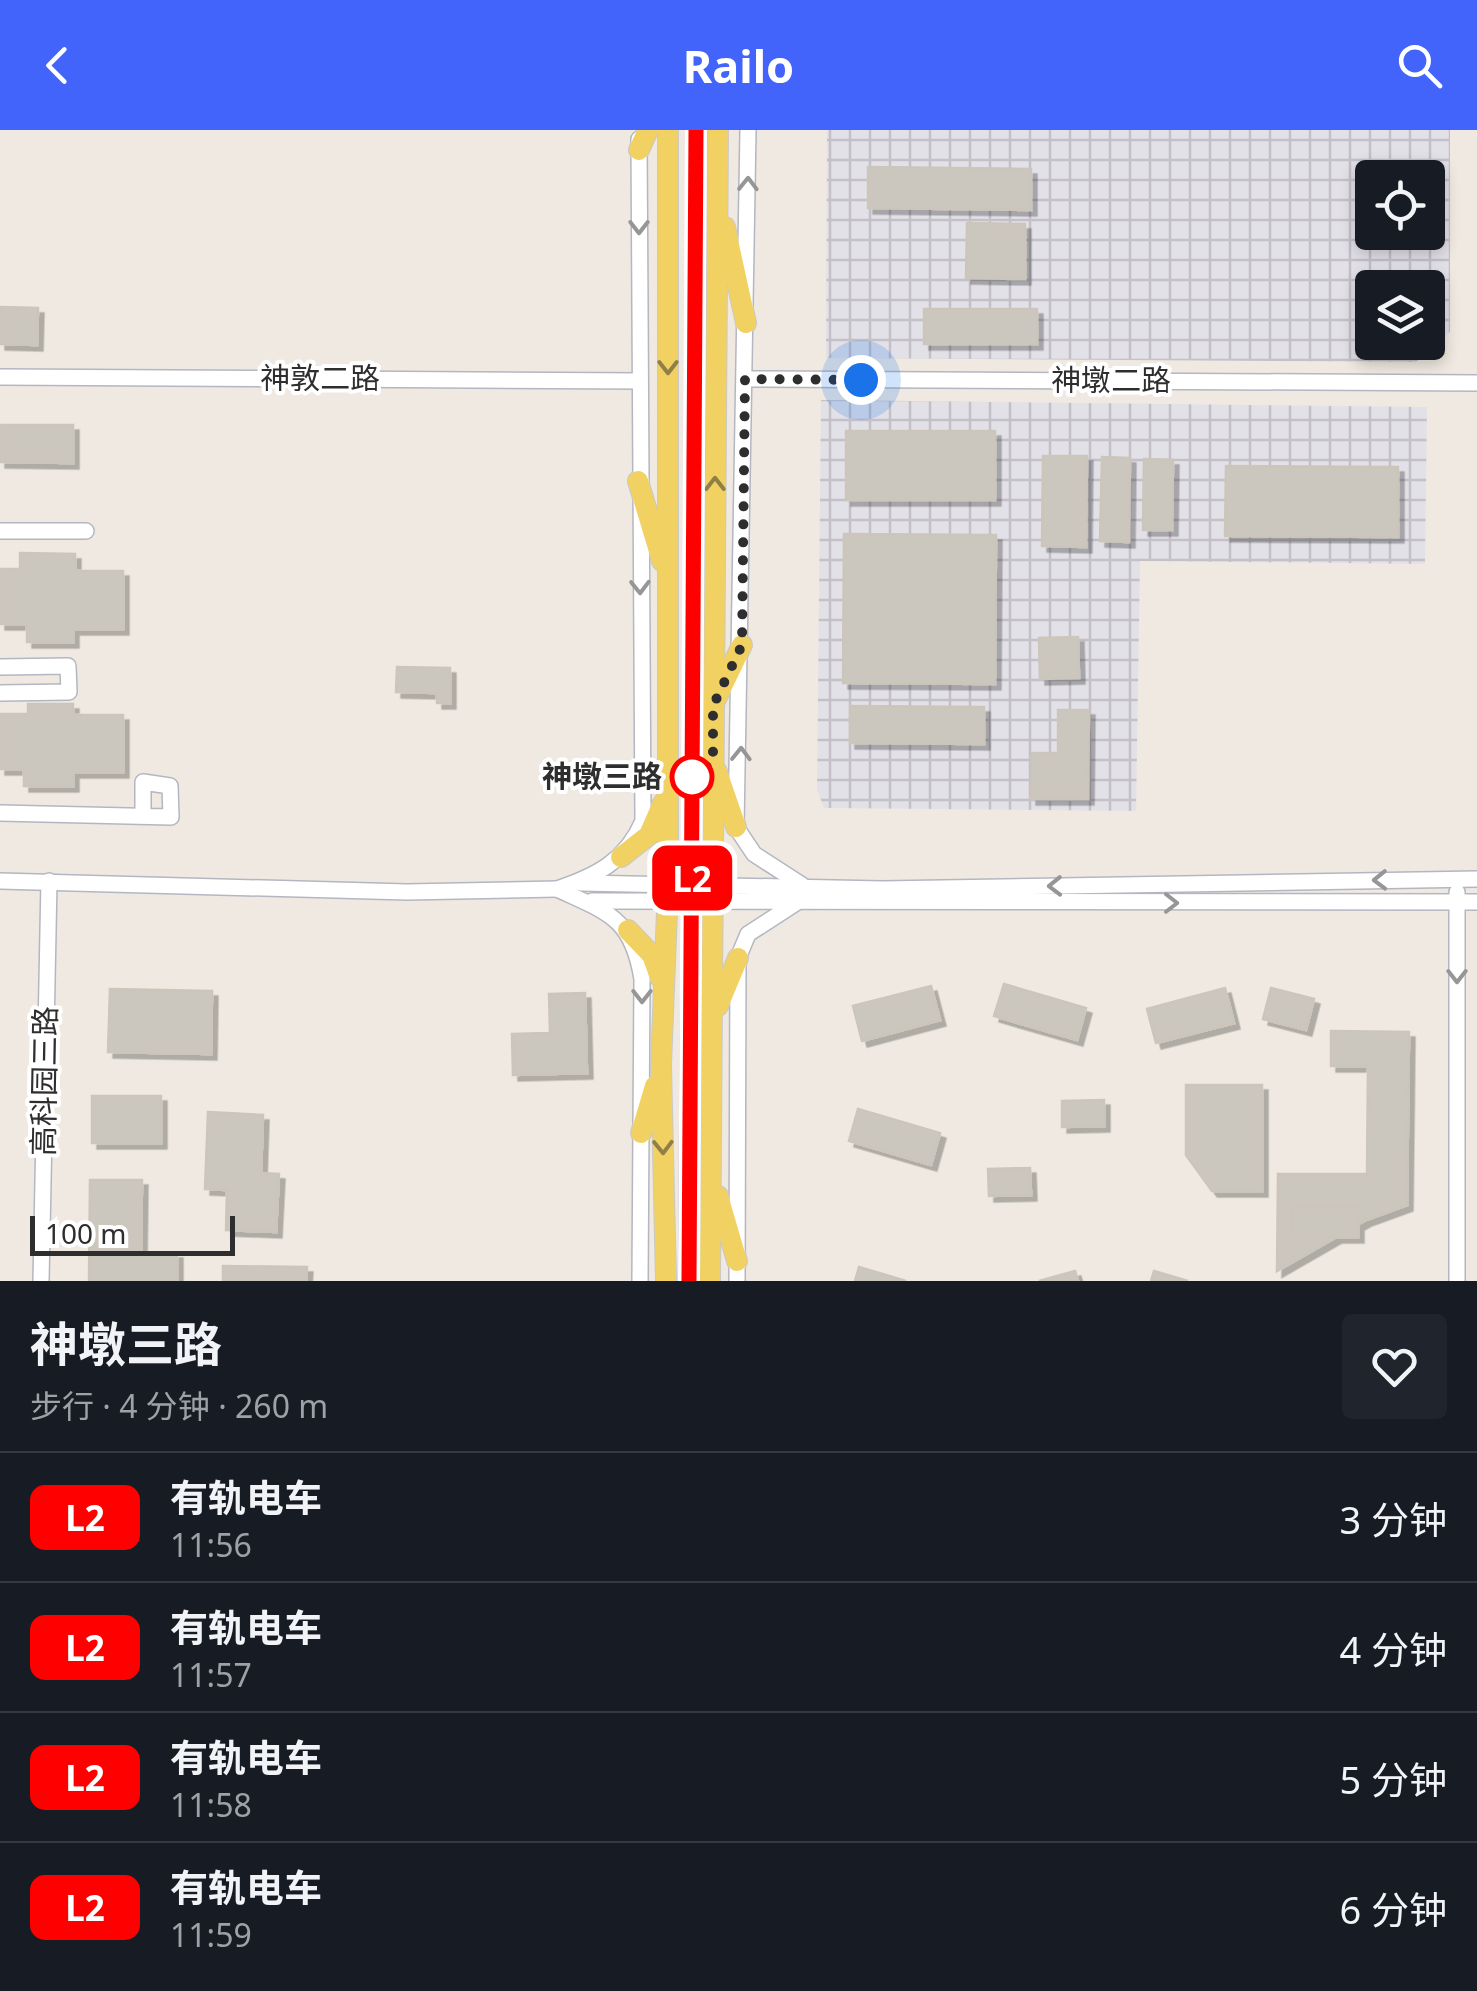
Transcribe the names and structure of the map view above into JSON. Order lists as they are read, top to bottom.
{
  "streets": {
    "street": ["神敦二路", "神墩二路", "高科园三路"]
  },
  "places": ["神墩三路"],
  "lines": ["tram line L2"],
  "scale_bar": "100 m",
  "page": {
    "header": "Railo",
    "on_map": "L2",
    "scale": "100 m",
    "heading": ["神墩三路", "步行 · 4 分钟 · 260 m"],
    "list": [
      {
        "mark": "L2",
        "name": "有轨电车",
        "note": "11:56",
        "value": "3 分钟"
      },
      {
        "mark": "L2",
        "name": "有轨电车",
        "note": "11:57",
        "value": "4 分钟"
      },
      {
        "mark": "L2",
        "name": "有轨电车",
        "note": "11:58",
        "value": "5 分钟"
      },
      {
        "mark": "L2",
        "name": "有轨电车",
        "note": "11:59",
        "value": "6 分钟"
      }
    ]
  }
}
